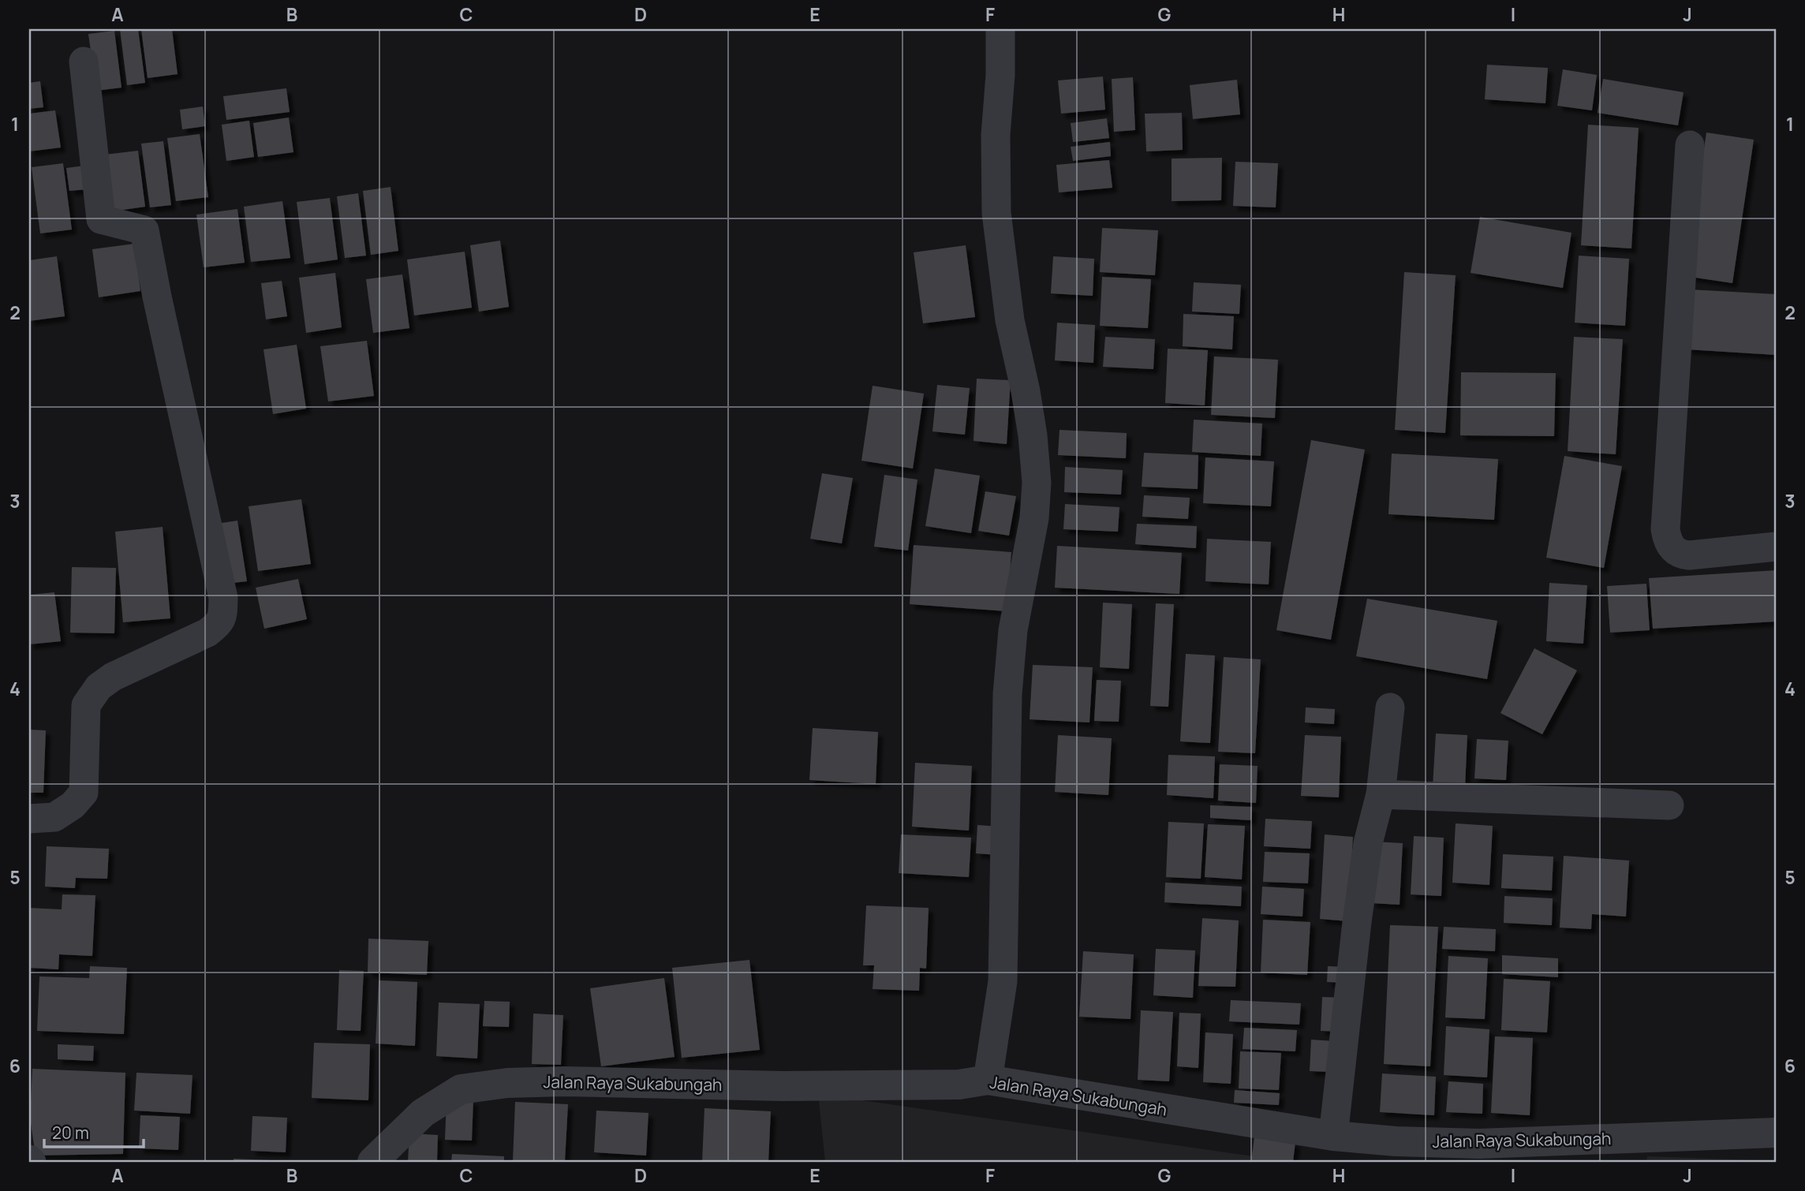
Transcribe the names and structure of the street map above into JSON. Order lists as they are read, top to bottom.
{
  "streets": {
    "street": ["Jalan Raya Sukabungah"]
  },
  "scale_bar": "20 m",
  "grid": {
    "columns": [
      "A",
      "B",
      "C",
      "D",
      "E",
      "F",
      "G",
      "H",
      "I",
      "J"
    ],
    "rows": [
      "1",
      "2",
      "3",
      "4",
      "5",
      "6"
    ]
  }
}
